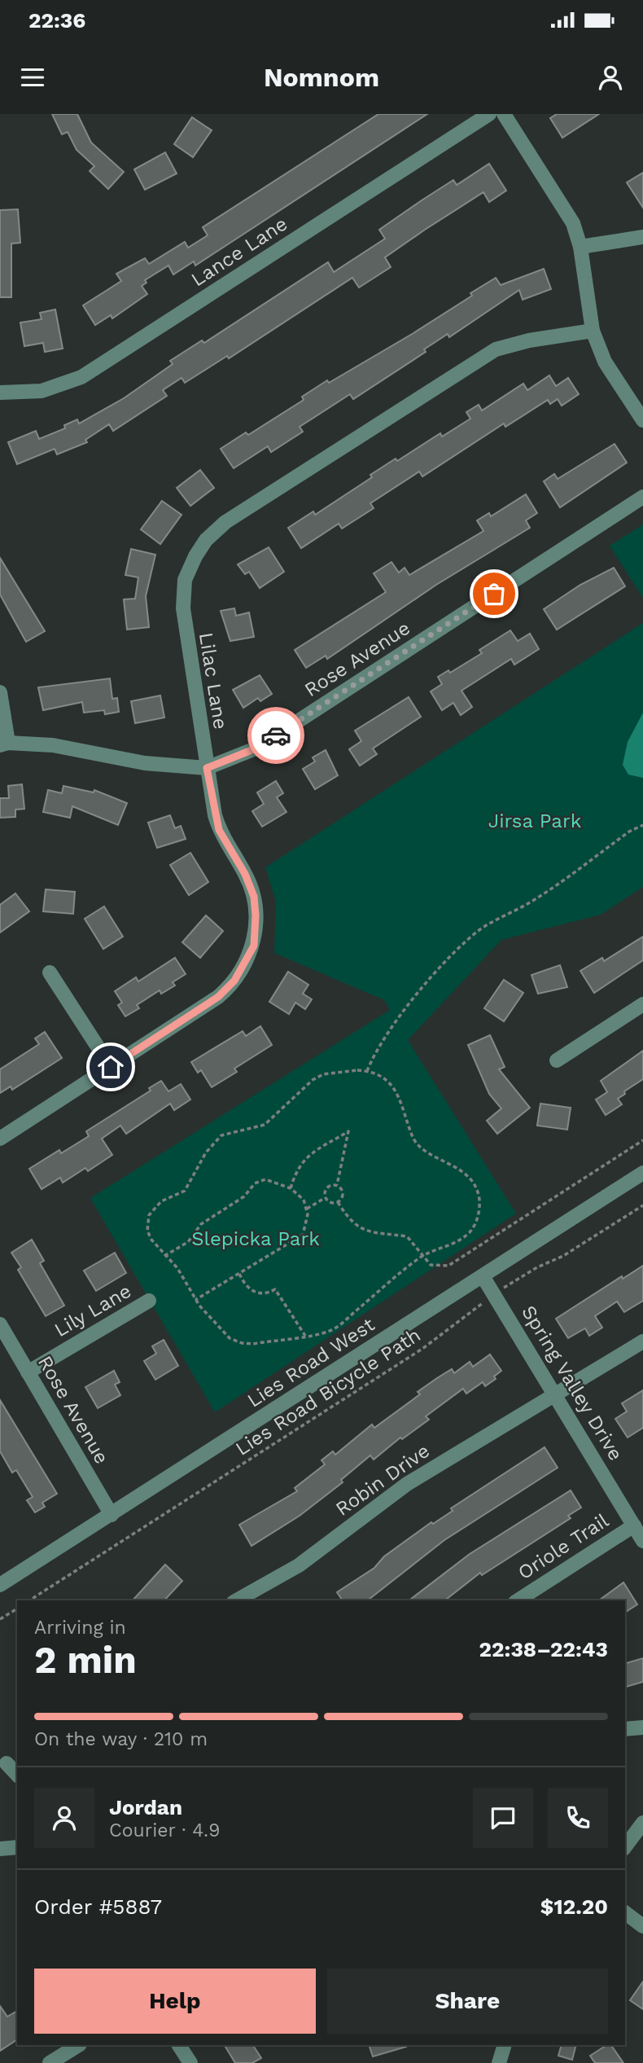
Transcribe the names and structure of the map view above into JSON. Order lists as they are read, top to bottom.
{
  "streets": {
    "street": [
      "Lance Lane",
      "Rose Avenue",
      "Lilac Lane",
      "Lily Lane",
      "Lies Road West",
      "Spring Valley Drive",
      "Robin Drive",
      "Oriole Trail"
    ],
    "path": ["Lies Road Bicycle Path"]
  },
  "crossings": [
    ["Rose Avenue", "Lilac Lane"],
    ["Rose Avenue", "Lily Lane"],
    ["Rose Avenue", "Lies Road West"],
    ["Lies Road West", "Spring Valley Drive"],
    ["Spring Valley Drive", "Lies Road Bicycle Path"],
    ["Spring Valley Drive", "Robin Drive"],
    ["Spring Valley Drive", "Oriole Trail"]
  ],
  "parks": ["Jirsa Park", "Slepicka Park"],
  "page": {
    "status": "22:36",
    "header": "Nomnom",
    "heading": ["2 min", "Arriving in", "22:38–22:43"],
    "panel": [
      "Jordan",
      "Courier · 4.9",
      "Order #5887",
      "$12.20"
    ],
    "bar": "On the way · 210 m",
    "buttons": ["Help", "Share"]
  }
}
